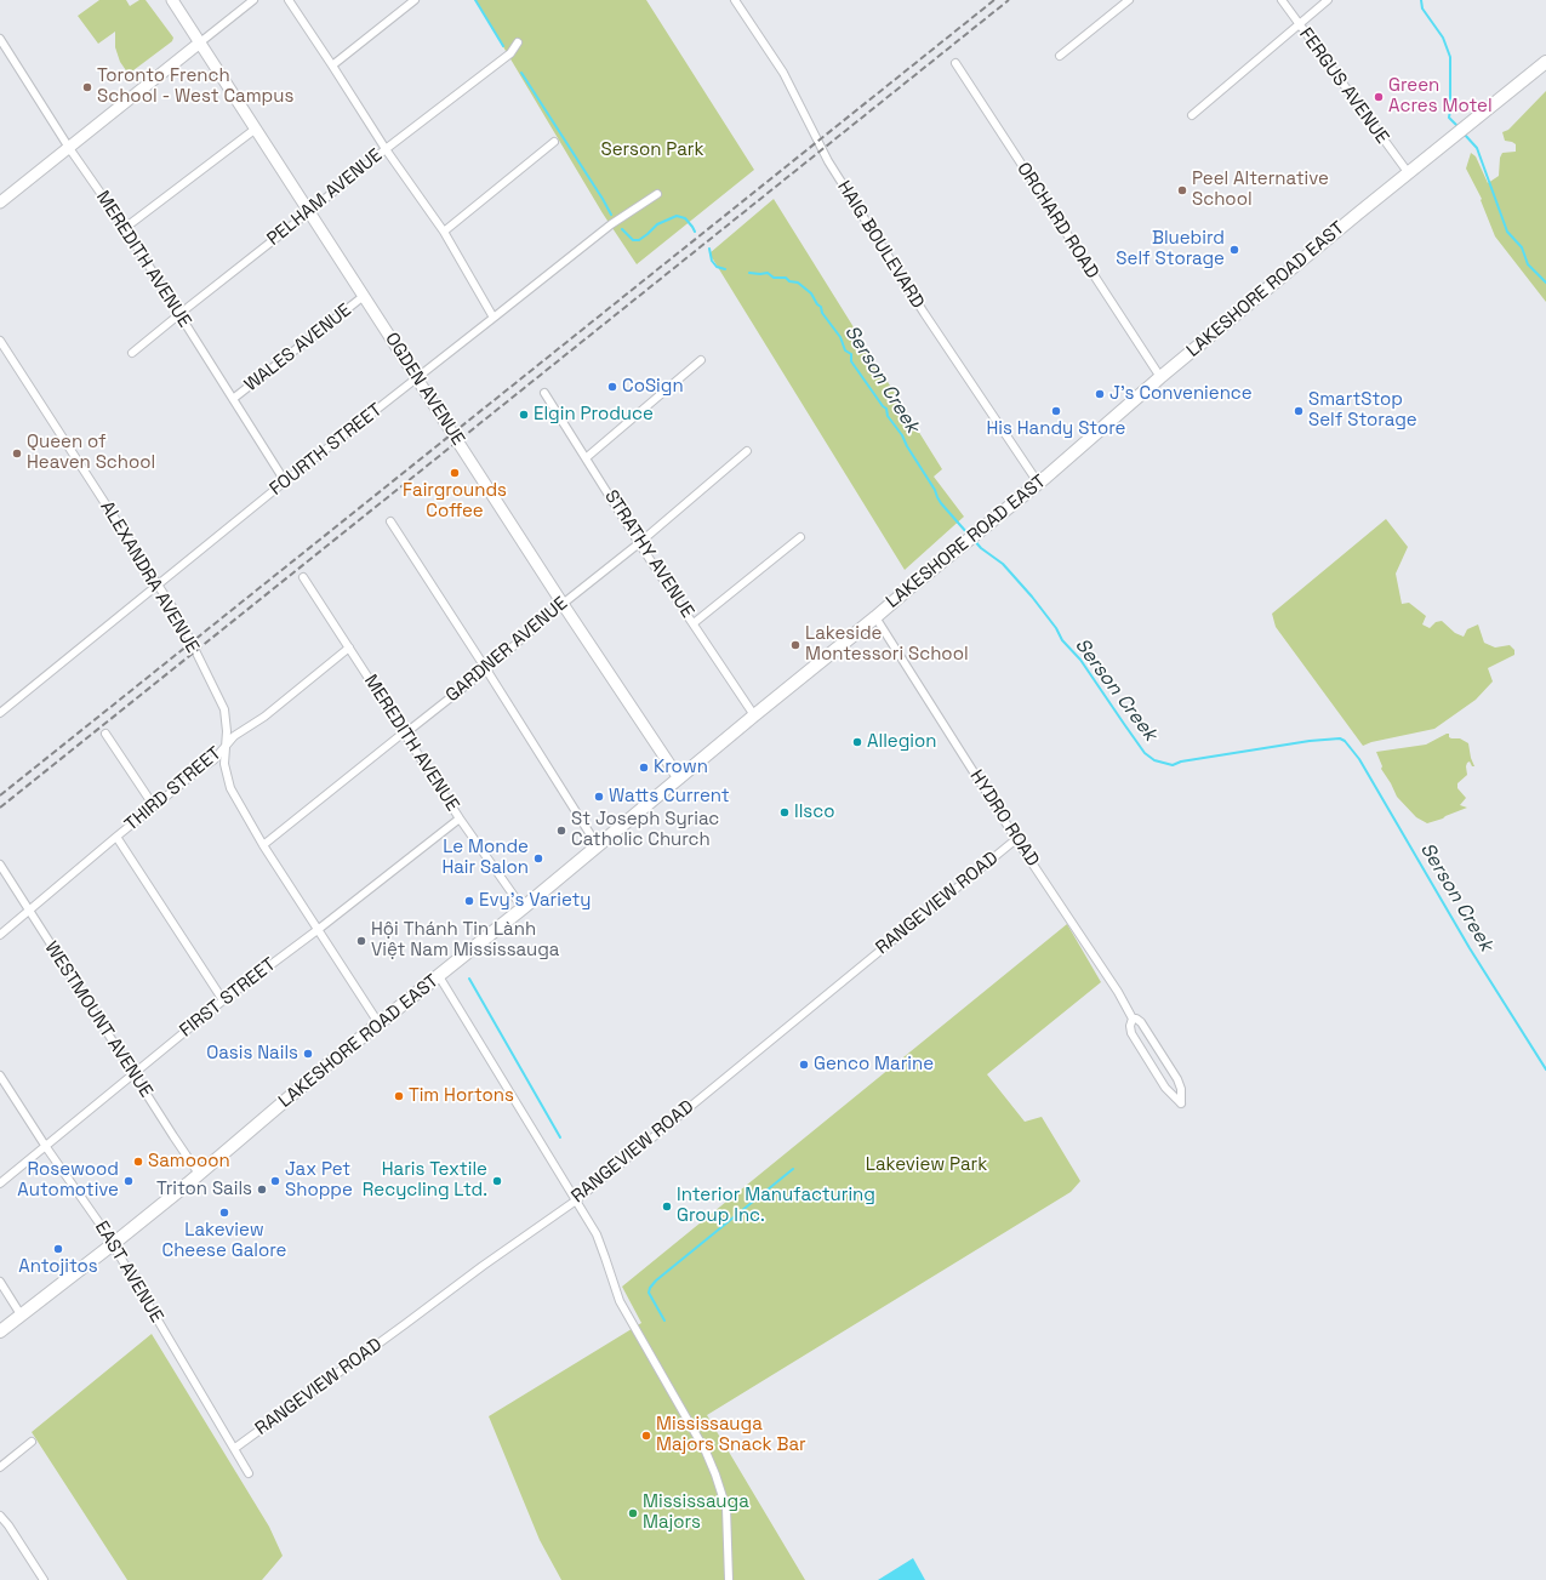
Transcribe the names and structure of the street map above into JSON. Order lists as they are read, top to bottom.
{
  "streets": {
    "main road": ["LAKESHORE ROAD EAST"],
    "street": [
      "FERGUS AVENUE",
      "PELHAM AVENUE",
      "ORCHARD ROAD",
      "HAIG BOULEVARD",
      "MEREDITH AVENUE",
      "WALES AVENUE",
      "OGDEN AVENUE",
      "FOURTH STREET",
      "STRATHY AVENUE",
      "ALEXANDRA AVENUE",
      "GARDNER AVENUE",
      "THIRD STREET",
      "HYDRO ROAD",
      "RANGEVIEW ROAD",
      "FIRST STREET",
      "WESTMOUNT AVENUE",
      "EAST AVENUE"
    ]
  },
  "crossings": [
    ["FERGUS AVENUE", "LAKESHORE ROAD EAST"],
    ["PELHAM AVENUE", "MEREDITH AVENUE"],
    ["PELHAM AVENUE", "OGDEN AVENUE"],
    ["ORCHARD ROAD", "LAKESHORE ROAD EAST"],
    ["HAIG BOULEVARD", "LAKESHORE ROAD EAST"],
    ["MEREDITH AVENUE", "LAKESHORE ROAD EAST"],
    ["MEREDITH AVENUE", "WALES AVENUE"],
    ["MEREDITH AVENUE", "FOURTH STREET"],
    ["MEREDITH AVENUE", "GARDNER AVENUE"],
    ["MEREDITH AVENUE", "THIRD STREET"],
    ["MEREDITH AVENUE", "FIRST STREET"],
    ["LAKESHORE ROAD EAST", "OGDEN AVENUE"],
    ["LAKESHORE ROAD EAST", "STRATHY AVENUE"],
    ["LAKESHORE ROAD EAST", "ALEXANDRA AVENUE"],
    ["LAKESHORE ROAD EAST", "HYDRO ROAD"],
    ["LAKESHORE ROAD EAST", "WESTMOUNT AVENUE"],
    ["LAKESHORE ROAD EAST", "EAST AVENUE"],
    ["WALES AVENUE", "OGDEN AVENUE"],
    ["OGDEN AVENUE", "FOURTH STREET"],
    ["OGDEN AVENUE", "GARDNER AVENUE"],
    ["FOURTH STREET", "ALEXANDRA AVENUE"],
    ["STRATHY AVENUE", "GARDNER AVENUE"],
    ["ALEXANDRA AVENUE", "GARDNER AVENUE"],
    ["ALEXANDRA AVENUE", "THIRD STREET"],
    ["ALEXANDRA AVENUE", "FIRST STREET"],
    ["THIRD STREET", "WESTMOUNT AVENUE"],
    ["HYDRO ROAD", "RANGEVIEW ROAD"],
    ["RANGEVIEW ROAD", "EAST AVENUE"],
    ["FIRST STREET", "WESTMOUNT AVENUE"],
    ["FIRST STREET", "EAST AVENUE"]
  ],
  "water": ["Serson Creek"],
  "parks": ["Serson Park", "Lakeview Park"],
  "places": [
    "Toronto French School - West Campus",
    "Green Acres Motel",
    "Peel Alternative School",
    "Bluebird Self Storage",
    "CoSign",
    "J's Convenience",
    "His Handy Store",
    "SmartStop Self Storage",
    "Elgin Produce",
    "Queen of Heaven School",
    "Fairgrounds Coffee",
    "Lakeside Montessori School",
    "Allegion",
    "Krown",
    "Watts Current",
    "Ilsco",
    "St Joseph Syriac Catholic Church",
    "Le Monde Hair Salon",
    "Evy's Variety",
    "Hội Thánh Tin Lành Việt Nam Mississauga",
    "Oasis Nails",
    "Genco Marine",
    "Tim Hortons",
    "Samooon",
    "Rosewood Automotive",
    "Jax Pet Shoppe",
    "Haris Textile Recycling Ltd.",
    "Triton Sails",
    "Interior Manufacturing Group Inc.",
    "Lakeview Cheese Galore",
    "Antojitos",
    "Mississauga Majors Snack Bar",
    "Mississauga Majors"
  ]
}
